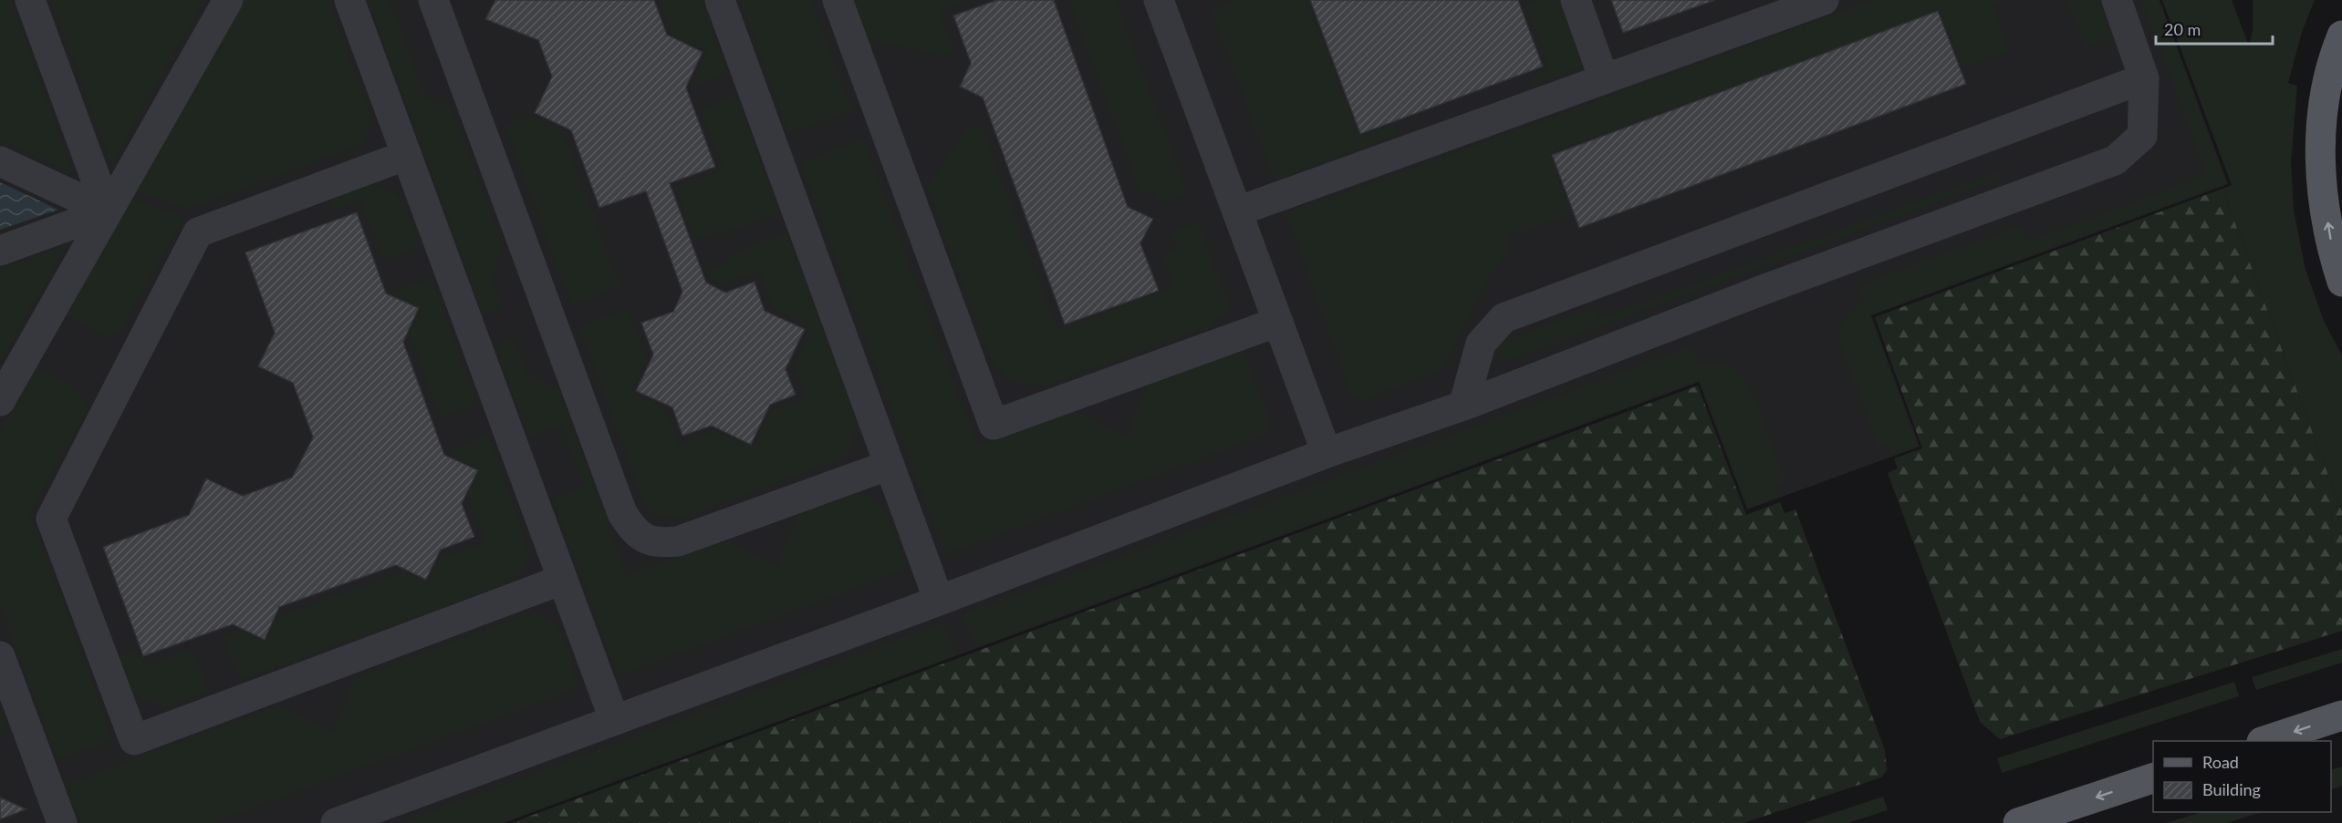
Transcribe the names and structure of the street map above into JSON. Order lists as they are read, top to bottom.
{
  "legend": ["Road", "Building"],
  "scale_bar": "20 m"
}
